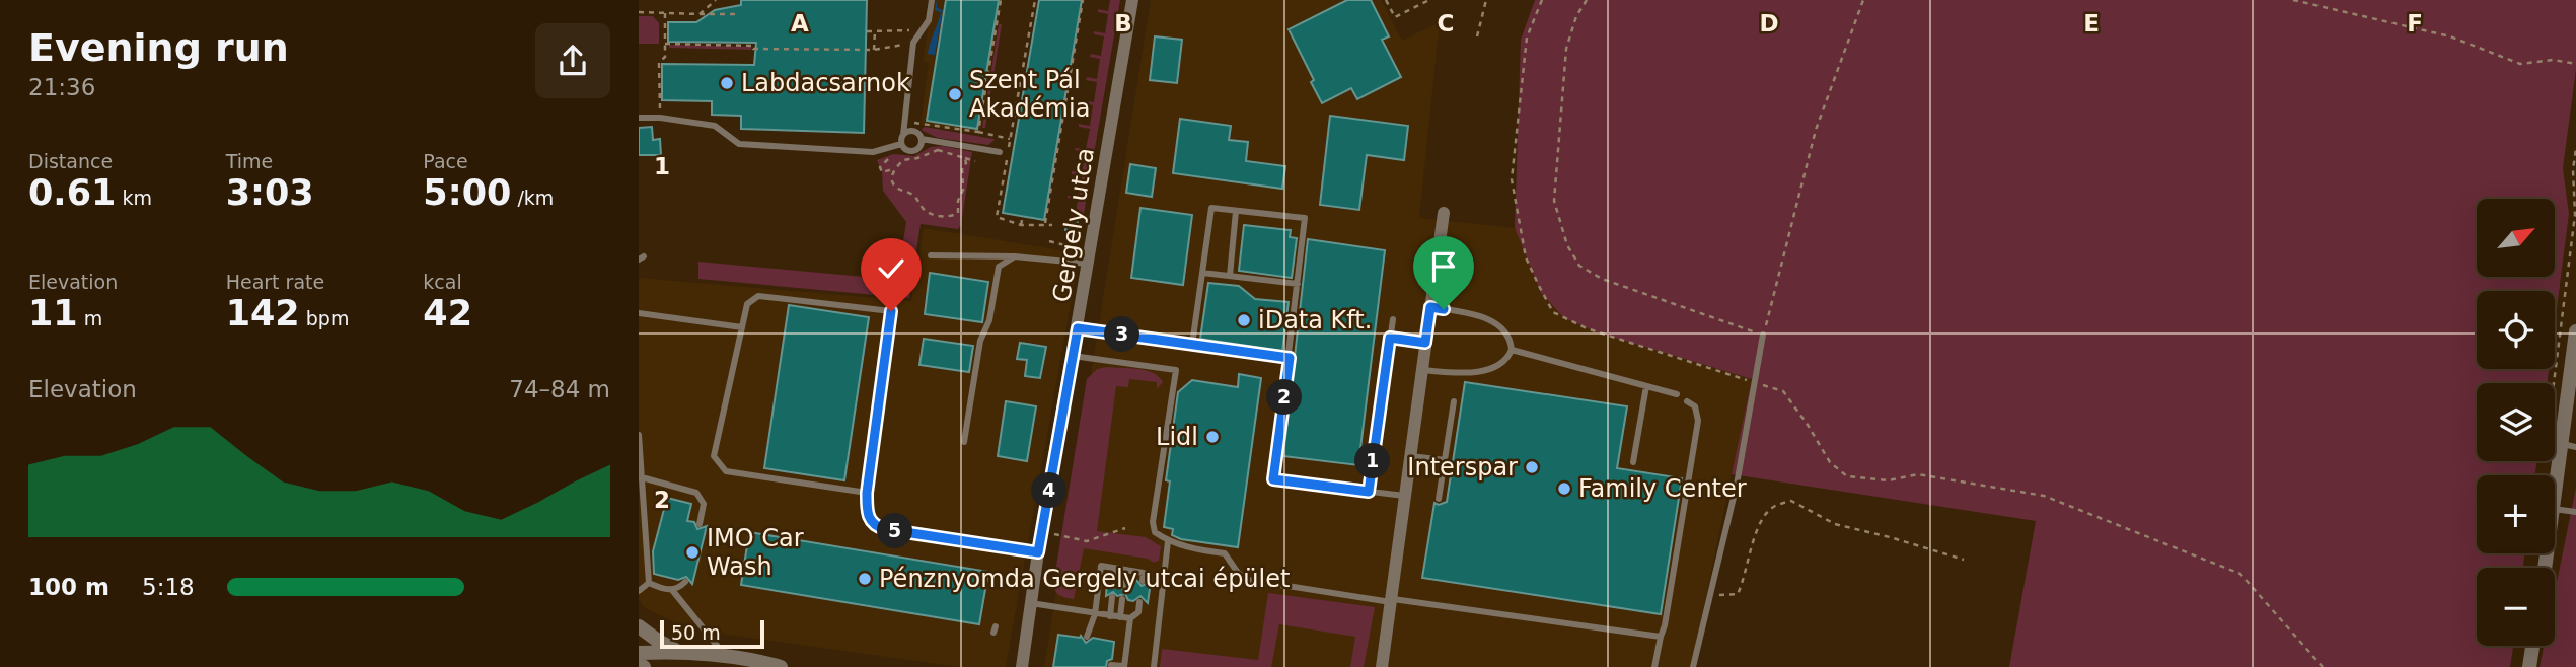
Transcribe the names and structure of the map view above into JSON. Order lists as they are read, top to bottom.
{
  "streets": {
    "street": ["Gergely utca"]
  },
  "places": [
    "Labdacsarnok",
    "Szent Pál Akadémia",
    "iData Kft.",
    "Lidl",
    "Interspar",
    "Family Center",
    "IMO Car Wash",
    "Pénznyomda Gergely utcai épület"
  ],
  "scale_bar": "50 m",
  "north": "top right",
  "page": {
    "heading": ["Evening run", "21:36"],
    "stats": [
      ["Distance", "0.61 km"],
      ["Time", "3:03"],
      ["Pace", "5:00 /km"],
      ["Elevation", "11 m"],
      ["Heart rate", "142 bpm"],
      ["kcal", "42"]
    ],
    "map_buttons": ["+", "−"],
    "pins": [
      "3",
      "2",
      "1",
      "4",
      "5"
    ],
    "chart": ["Elevation", "74–84 m"],
    "list": [
      {
        "name": "100 m",
        "note": "5:18"
      }
    ],
    "scale": "50 m"
  },
  "grid": {
    "columns": [
      "A",
      "B",
      "C",
      "D",
      "E",
      "F"
    ],
    "rows": ["1", "2"]
  }
}
